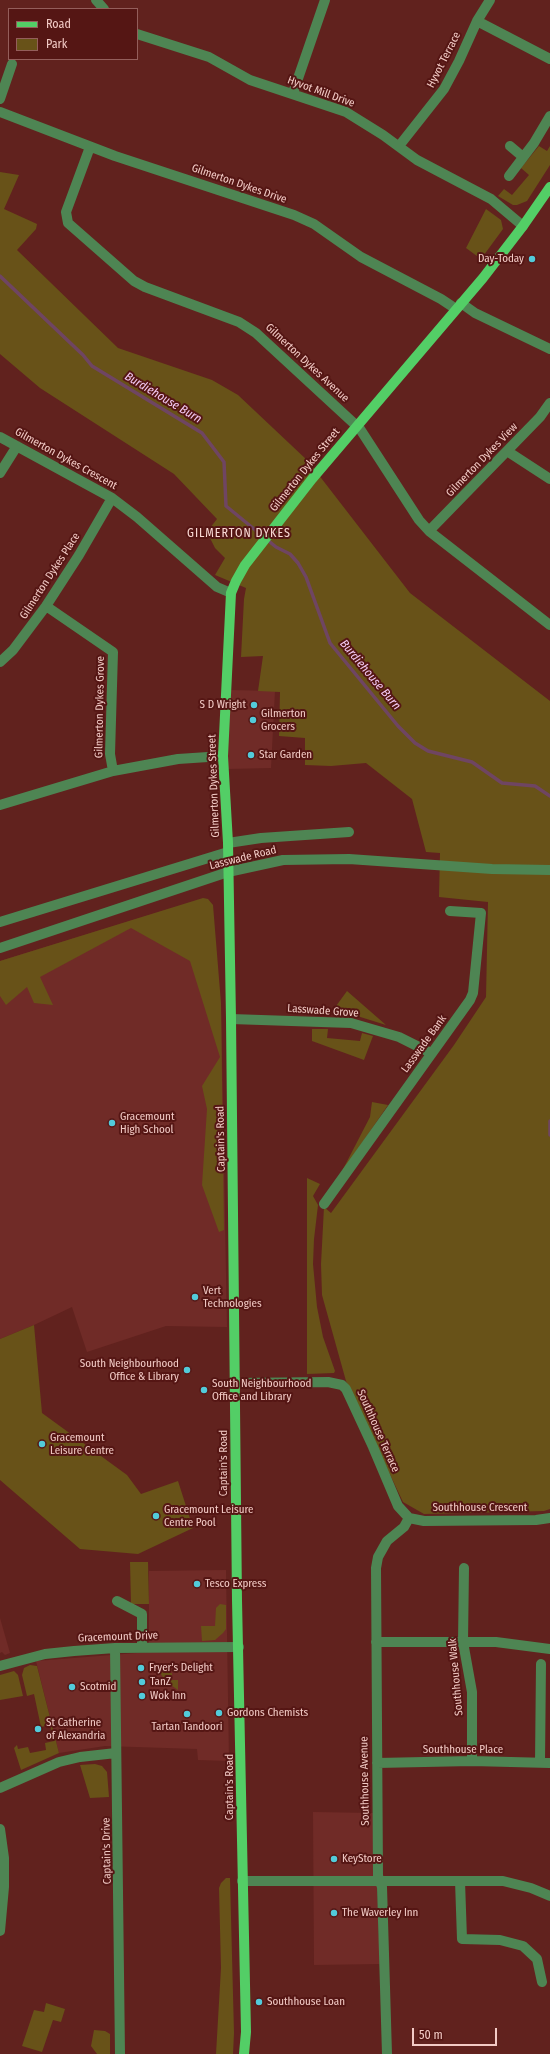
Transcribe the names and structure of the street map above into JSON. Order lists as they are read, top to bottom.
{
  "streets": {
    "main road": ["Gilmerton Dykes Street", "Captain's Road"],
    "street": [
      "Hyvot Terrace",
      "Hyvot Mill Drive",
      "Gilmerton Dykes Drive",
      "Gilmerton Dykes Avenue",
      "Gilmerton Dykes Crescent",
      "Gilmerton Dykes View",
      "Gilmerton Dykes Place",
      "Gilmerton Dykes Grove",
      "Lasswade Road",
      "Lasswade Grove",
      "Lasswade Bank",
      "Southhouse Terrace",
      "Southhouse Crescent",
      "Gracemount Drive",
      "Southhouse Walk",
      "Southhouse Place",
      "Southhouse Avenue",
      "Captain's Drive"
    ]
  },
  "crossings": [
    ["Hyvot Terrace", "Hyvot Mill Drive"],
    ["Hyvot Mill Drive", "Gilmerton Dykes Street"],
    ["Gilmerton Dykes Drive", "Gilmerton Dykes Avenue"],
    ["Gilmerton Dykes Drive", "Gilmerton Dykes Street"],
    ["Gilmerton Dykes Avenue", "Gilmerton Dykes View"],
    ["Gilmerton Dykes Avenue", "Gilmerton Dykes Street"],
    ["Gilmerton Dykes Crescent", "Gilmerton Dykes Street"],
    ["Gilmerton Dykes Crescent", "Gilmerton Dykes Place"],
    ["Gilmerton Dykes Street", "Lasswade Road"],
    ["Gilmerton Dykes Street", "Captain's Road"],
    ["Gilmerton Dykes Place", "Gilmerton Dykes Grove"],
    ["Lasswade Road", "Captain's Road"],
    ["Lasswade Grove", "Lasswade Bank"],
    ["Lasswade Grove", "Captain's Road"],
    ["Captain's Road", "Southhouse Terrace"],
    ["Captain's Road", "Gracemount Drive"],
    ["Southhouse Terrace", "Southhouse Crescent"],
    ["Southhouse Terrace", "Southhouse Avenue"],
    ["Southhouse Crescent", "Southhouse Avenue"],
    ["Gracemount Drive", "Captain's Drive"],
    ["Southhouse Walk", "Southhouse Place"],
    ["Southhouse Place", "Southhouse Avenue"]
  ],
  "districts": ["GILMERTON DYKES"],
  "water": ["Burdiehouse Burn"],
  "places": [
    "Day-Today",
    "S D Wright",
    "Gilmerton Grocers",
    "Star Garden",
    "Gracemount High School",
    "Vert Technologies",
    "South Neighbourhood Office & Library",
    "South Neighbourhood Office and Library",
    "Gracemount Leisure Centre",
    "Gracemount Leisure Centre Pool",
    "Tesco Express",
    "Fryer's Delight",
    "TanZ",
    "Scotmid",
    "Wok Inn",
    "Gordons Chemists",
    "Tartan Tandoori",
    "St Catherine of Alexandria",
    "KeyStore",
    "The Waverley Inn",
    "Southhouse Loan"
  ],
  "legend": ["Road", "Park"],
  "scale_bar": "50 m"
}
